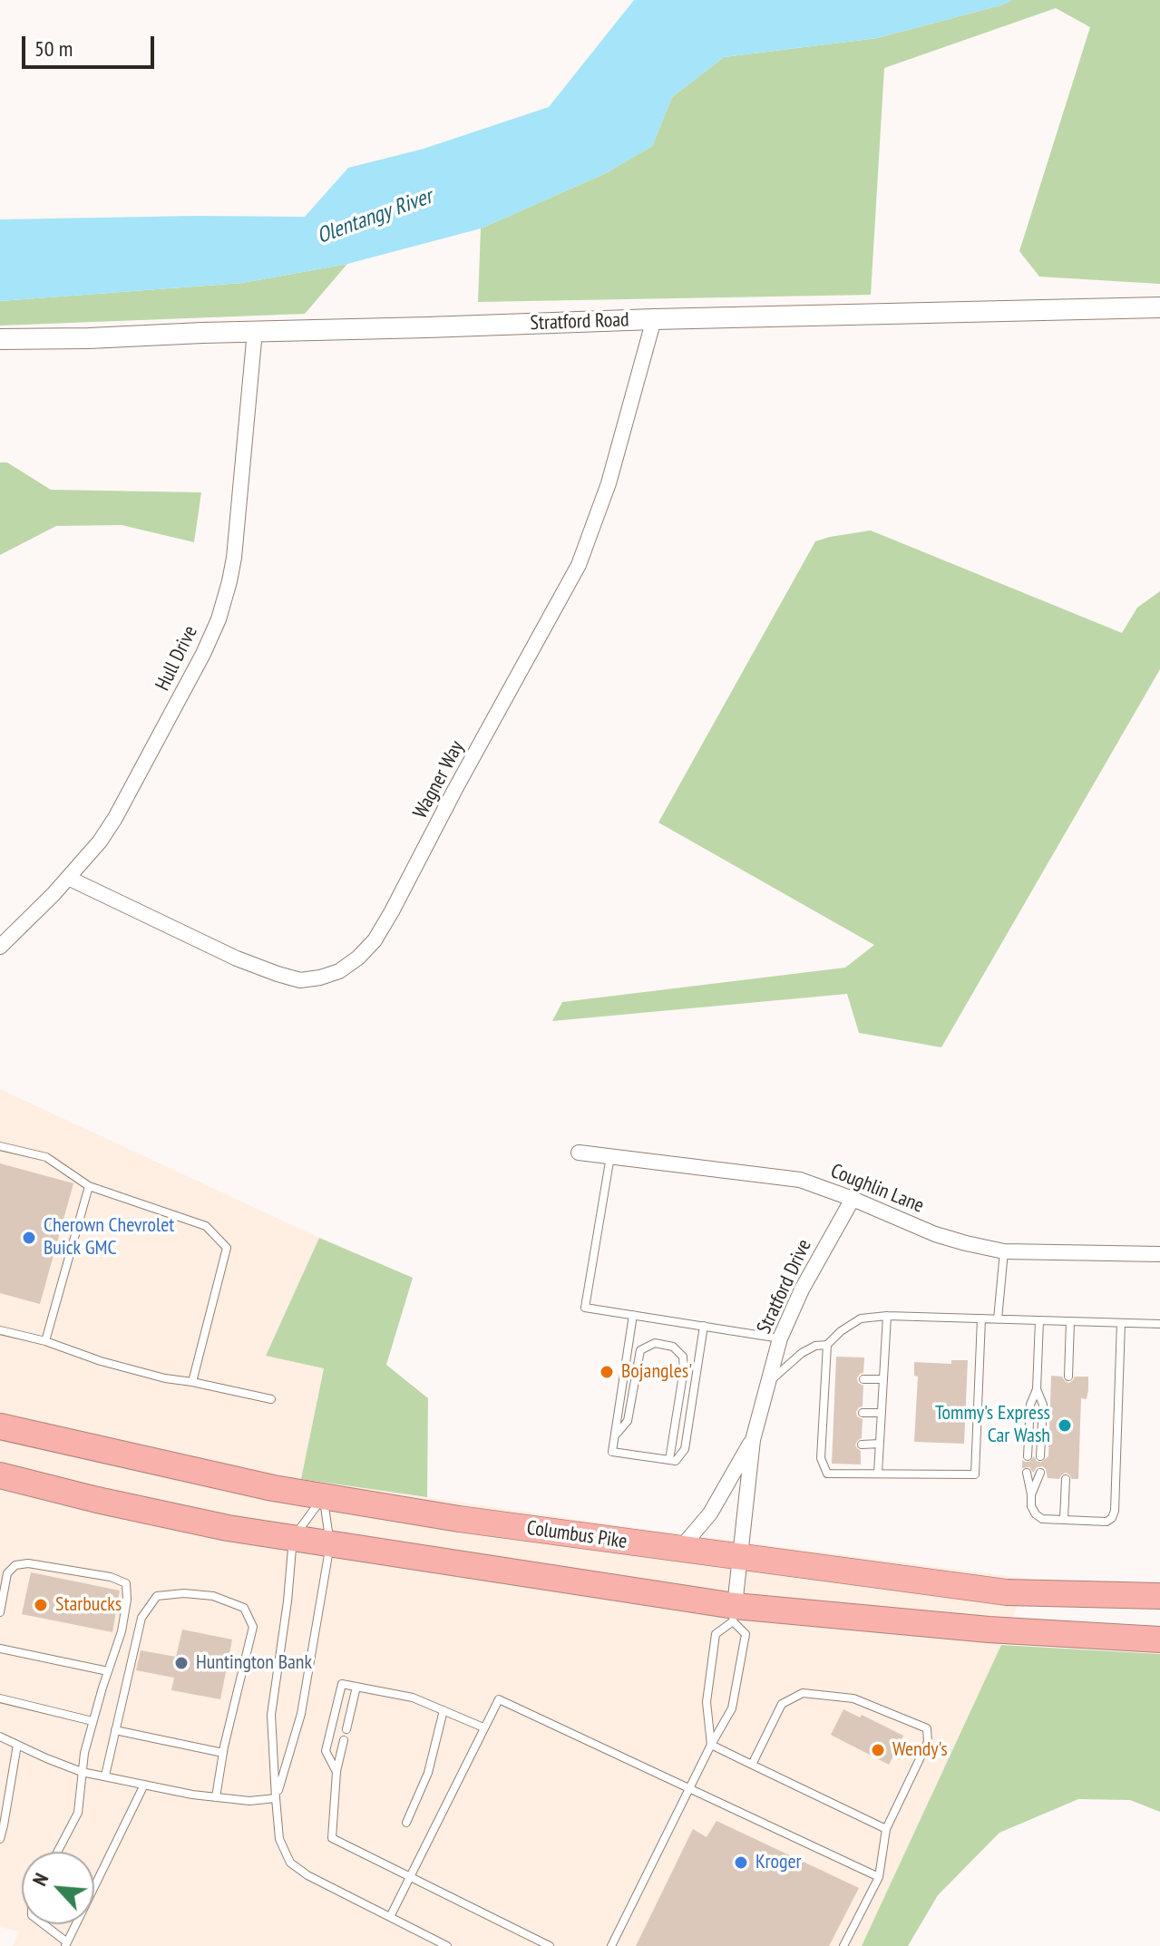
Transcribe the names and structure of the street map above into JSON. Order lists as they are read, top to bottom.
{
  "streets": {
    "highway": ["Columbus Pike"],
    "street": [
      "Stratford Road",
      "Hull Drive",
      "Wagner Way",
      "Coughlin Lane",
      "Stratford Drive"
    ]
  },
  "crossings": [
    ["Stratford Road", "Hull Drive"],
    ["Stratford Road", "Wagner Way"],
    ["Hull Drive", "Wagner Way"],
    ["Coughlin Lane", "Stratford Drive"],
    ["Stratford Drive", "Columbus Pike"]
  ],
  "water": ["Olentangy River"],
  "places": [
    "Cherown Chevrolet Buick GMC",
    "Bojangles'",
    "Tommy's Express Car Wash",
    "Starbucks",
    "Huntington Bank",
    "Wendy's",
    "Kroger"
  ],
  "scale_bar": "50 m",
  "north": "top left"
}
